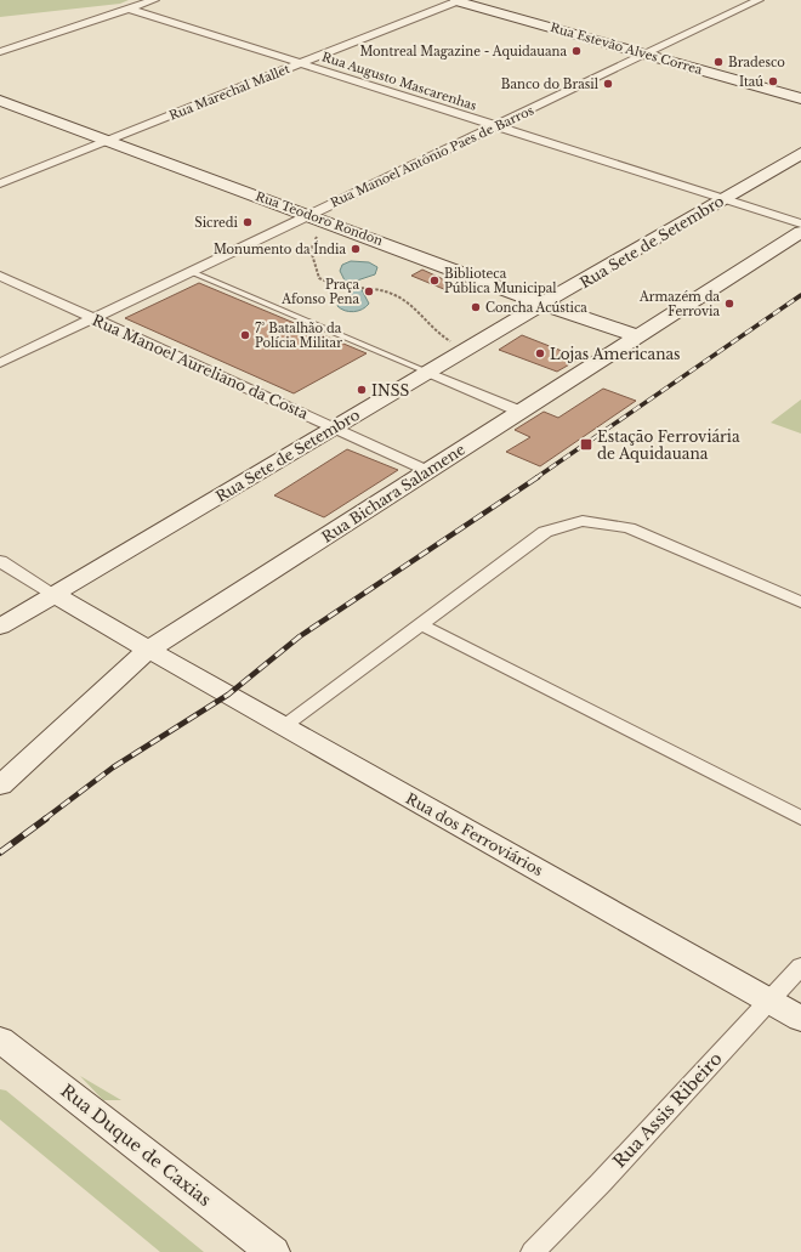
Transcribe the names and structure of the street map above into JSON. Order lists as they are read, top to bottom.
{
  "streets": {
    "main road": [
      "Rua Estevão Alves Correa",
      "Rua Teodoro Rondon",
      "Rua Sete de Setembro",
      "Rua Bichara Salamene",
      "Rua dos Ferroviários",
      "Rua Duque de Caxias"
    ],
    "street": [
      "Rua Augusto Mascarenhas",
      "Rua Marechal Mallet",
      "Rua Manoel Antônio Paes de Barros",
      "Rua Manoel Aureliano da Costa",
      "Rua Assis Ribeiro"
    ]
  },
  "crossings": [
    ["Rua Estevão Alves Correa", "Rua Marechal Mallet"],
    ["Rua Estevão Alves Correa", "Rua Manoel Antônio Paes de Barros"],
    ["Rua Augusto Mascarenhas", "Rua Marechal Mallet"],
    ["Rua Augusto Mascarenhas", "Rua Manoel Antônio Paes de Barros"],
    ["Rua Augusto Mascarenhas", "Rua Sete de Setembro"],
    ["Rua Marechal Mallet", "Rua Teodoro Rondon"],
    ["Rua Manoel Antônio Paes de Barros", "Rua Teodoro Rondon"],
    ["Rua Manoel Antônio Paes de Barros", "Rua Manoel Aureliano da Costa"],
    ["Rua Teodoro Rondon", "Rua Sete de Setembro"],
    ["Rua Teodoro Rondon", "Rua Bichara Salamene"],
    ["Rua Sete de Setembro", "Rua Manoel Aureliano da Costa"],
    ["Rua Manoel Aureliano da Costa", "Rua Bichara Salamene"],
    ["Rua Bichara Salamene", "Rua dos Ferroviários"],
    ["Rua dos Ferroviários", "Rua Assis Ribeiro"]
  ],
  "places": {
    "other": [
      "Montreal Magazine - Aquidauana",
      "Bradesco",
      "Itaú",
      "Banco do Brasil",
      "Sicredi",
      "Monumento da Índia",
      "Biblioteca Pública Municipal",
      "Praça Afonso Pena",
      "Armazém da Ferrovia",
      "Concha Acústica",
      "7° Batalhão da Polícia Militar",
      "Lojas Americanas",
      "INSS"
    ],
    "transit": ["Estação Ferroviária de Aquidauana"]
  }
}
